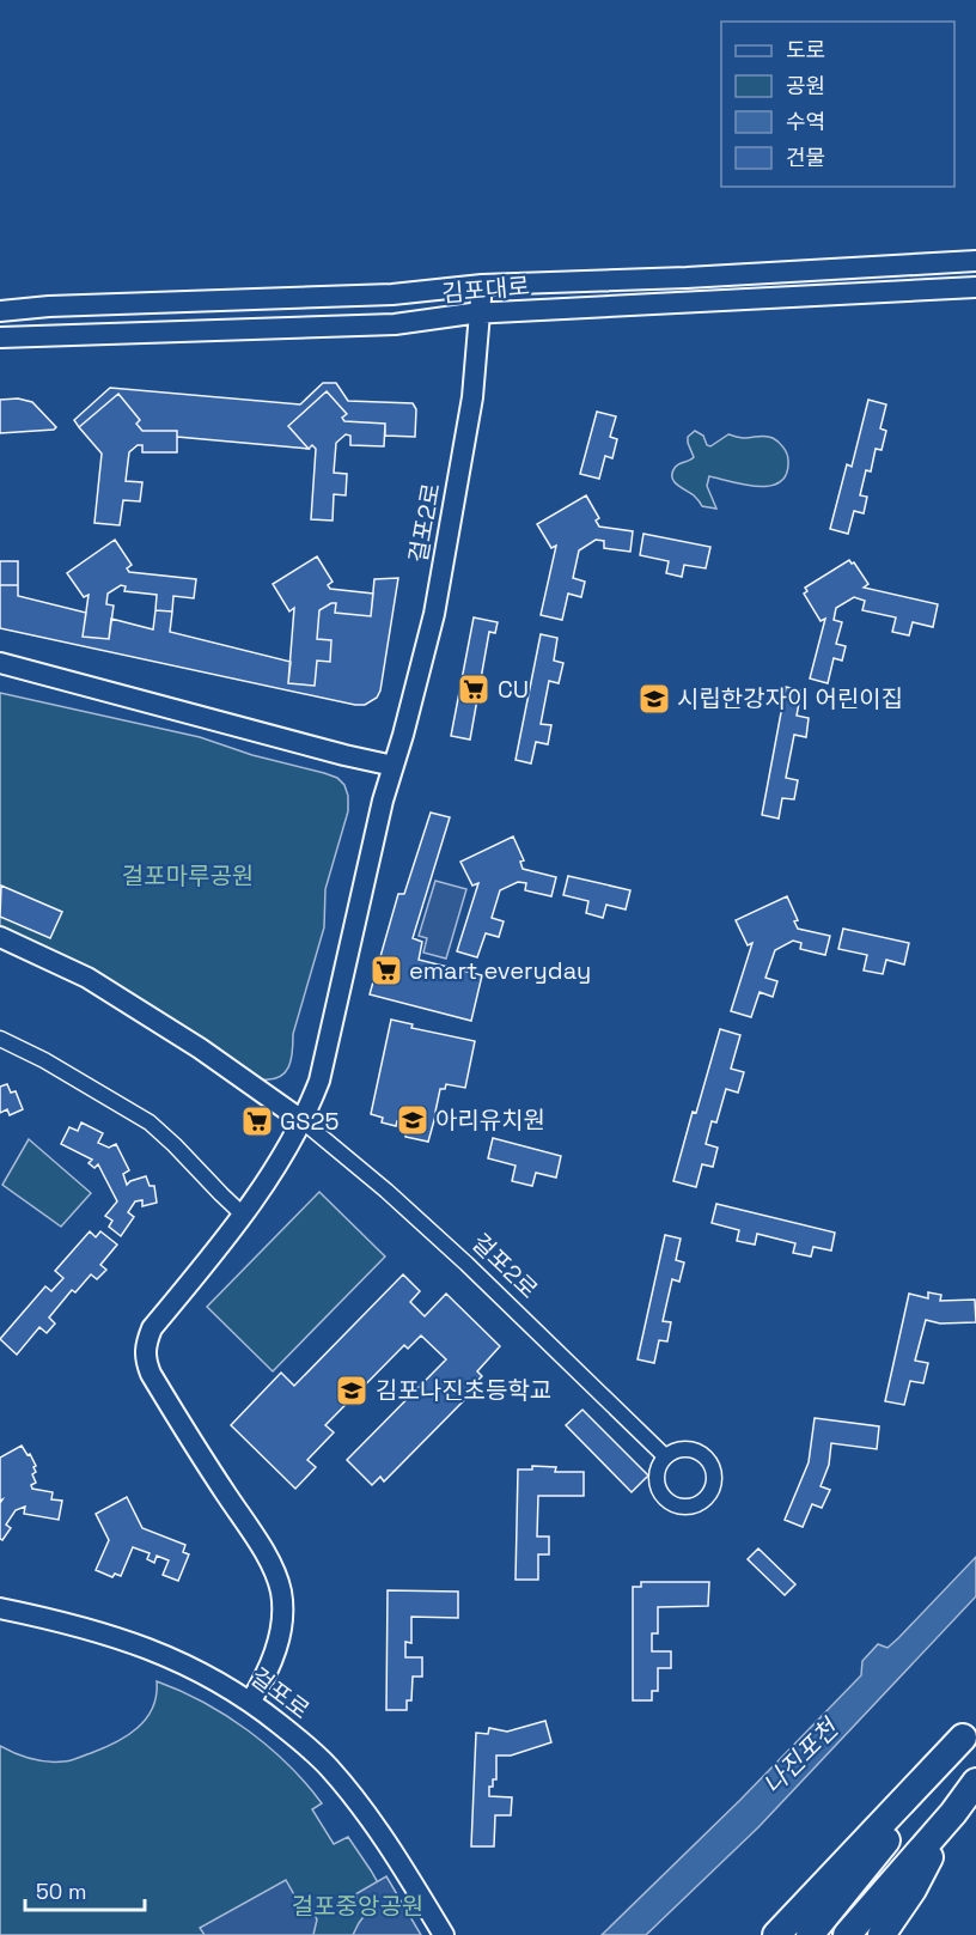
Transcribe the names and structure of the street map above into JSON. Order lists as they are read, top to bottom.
{
  "streets": {
    "street": ["김포대로", "걸포2로", "걸포로"]
  },
  "crossings": [
    ["김포대로", "걸포2로"],
    ["걸포2로", "걸포로"]
  ],
  "water": ["나진포천"],
  "parks": ["걸포마루공원", "걸포중앙공원"],
  "places": {
    "supermarket": ["CU", "emart everyday", "GS25"],
    "school or university": ["시립한강자이 어린이집", "아리유치원", "김포나진초등학교"]
  },
  "legend": [
    "도로",
    "공원",
    "수역",
    "건물"
  ],
  "scale_bar": "50 m"
}
